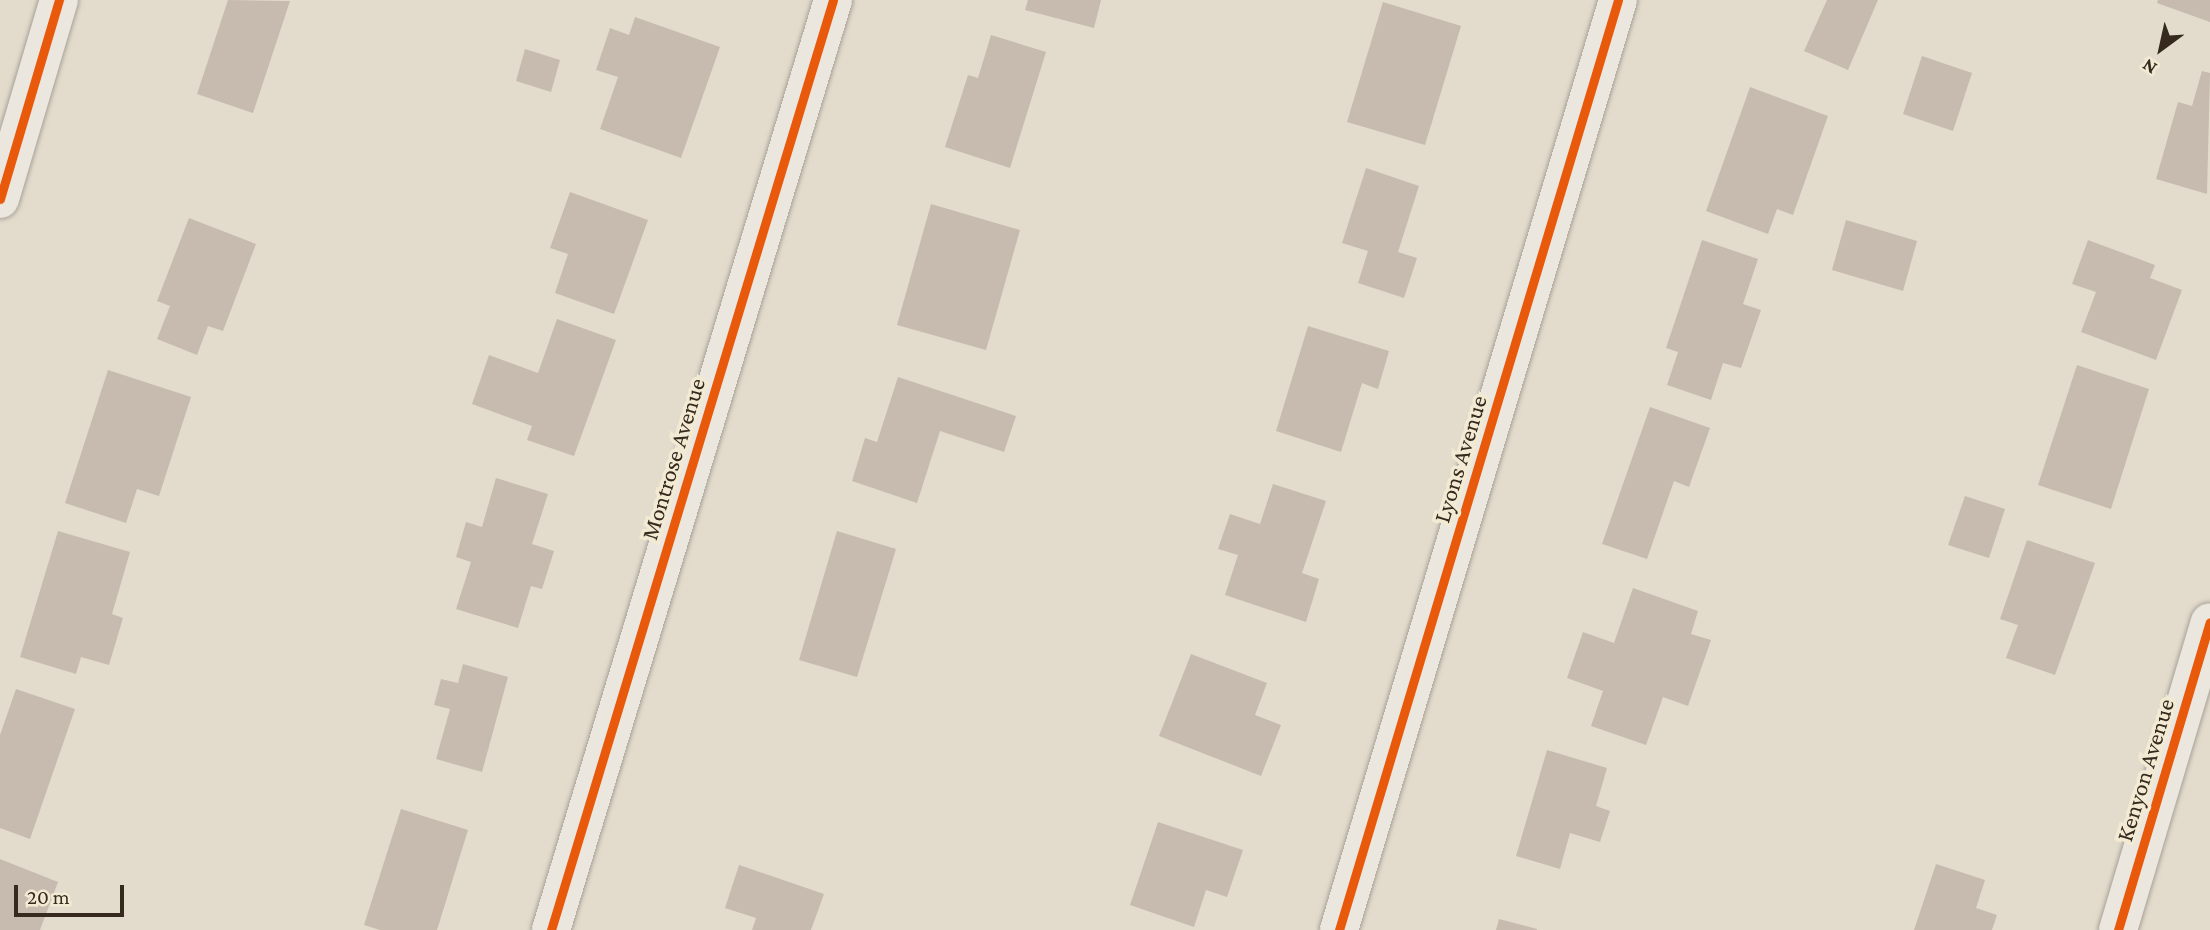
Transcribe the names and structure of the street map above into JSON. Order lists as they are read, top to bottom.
{
  "streets": {
    "street": ["Montrose Avenue", "Lyons Avenue", "Kenyon Avenue"]
  },
  "scale_bar": "20 m",
  "north": "bottom left"
}
